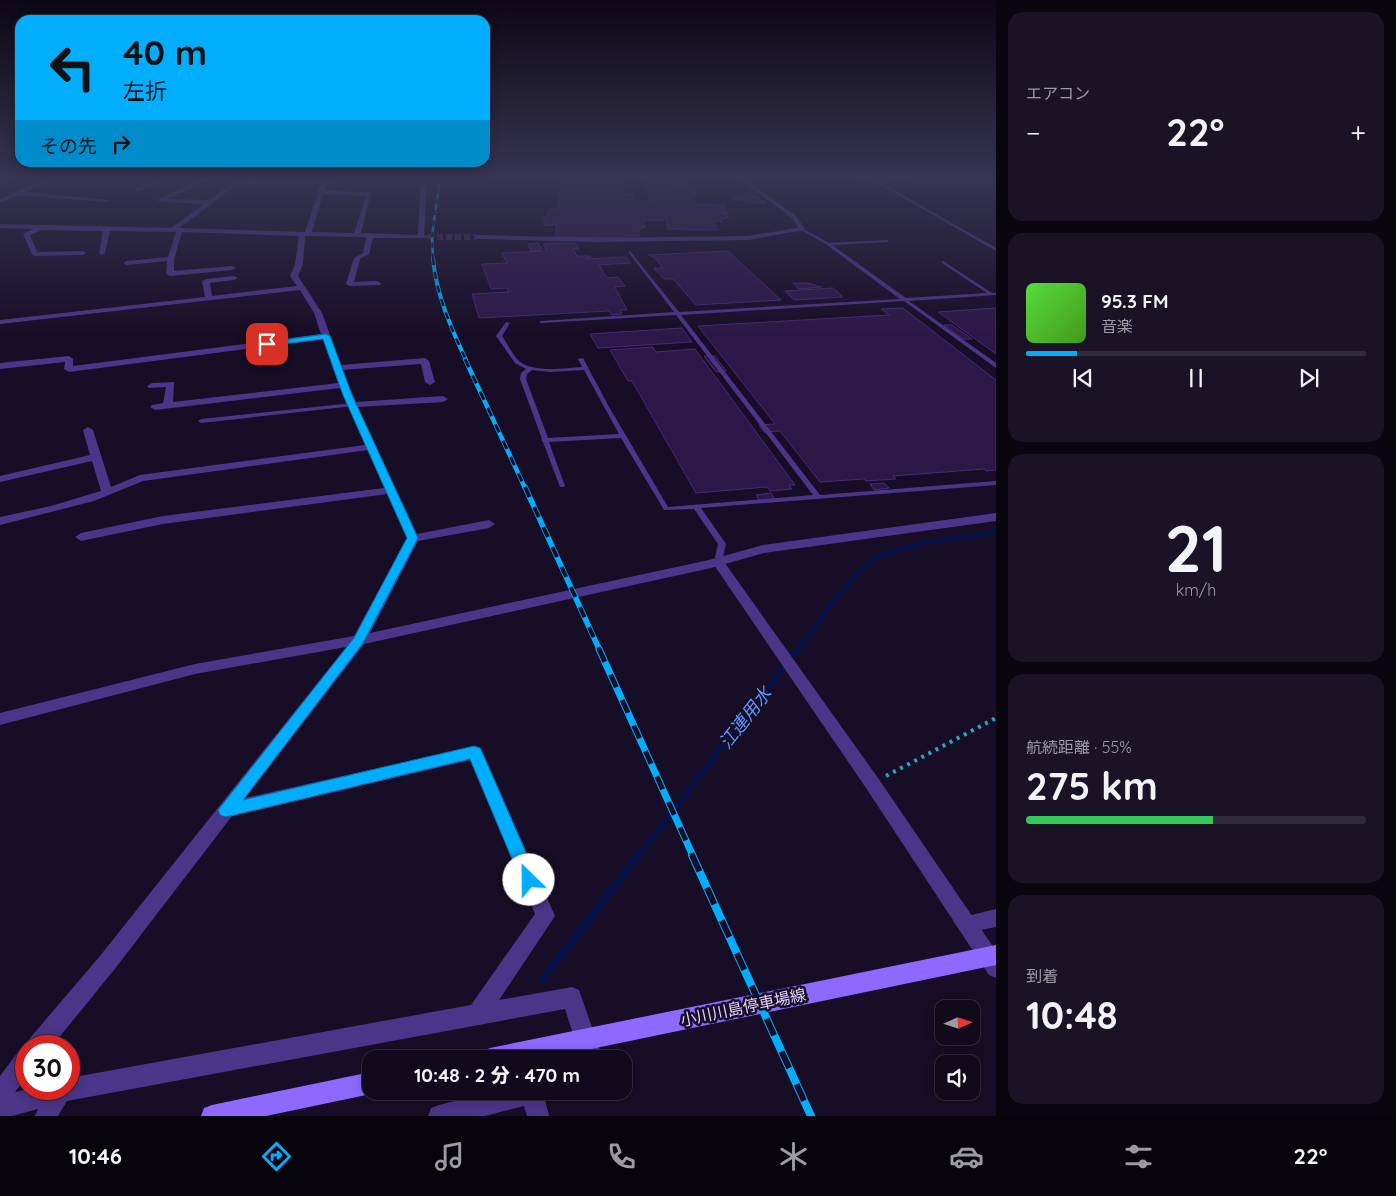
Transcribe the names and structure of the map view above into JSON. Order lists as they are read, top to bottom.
{
  "streets": {
    "main road": ["小川川島停車場線"]
  },
  "water": ["江連用水"],
  "north": "right",
  "page": {
    "tile": [
      "エアコン",
      ["21", "km/h"],
      ["航続距離 · 55%", "275 km"],
      ["到着", "10:48"]
    ],
    "turn": ["40 m", "左折"],
    "heat": ["−", "22°", "+"],
    "then": "その先",
    "song": ["95.3 FM", "音楽"],
    "limit": "30",
    "trip": "10:48 · 2 分 · 470 m",
    "tabs": ["10:46", "22°"]
  }
}
